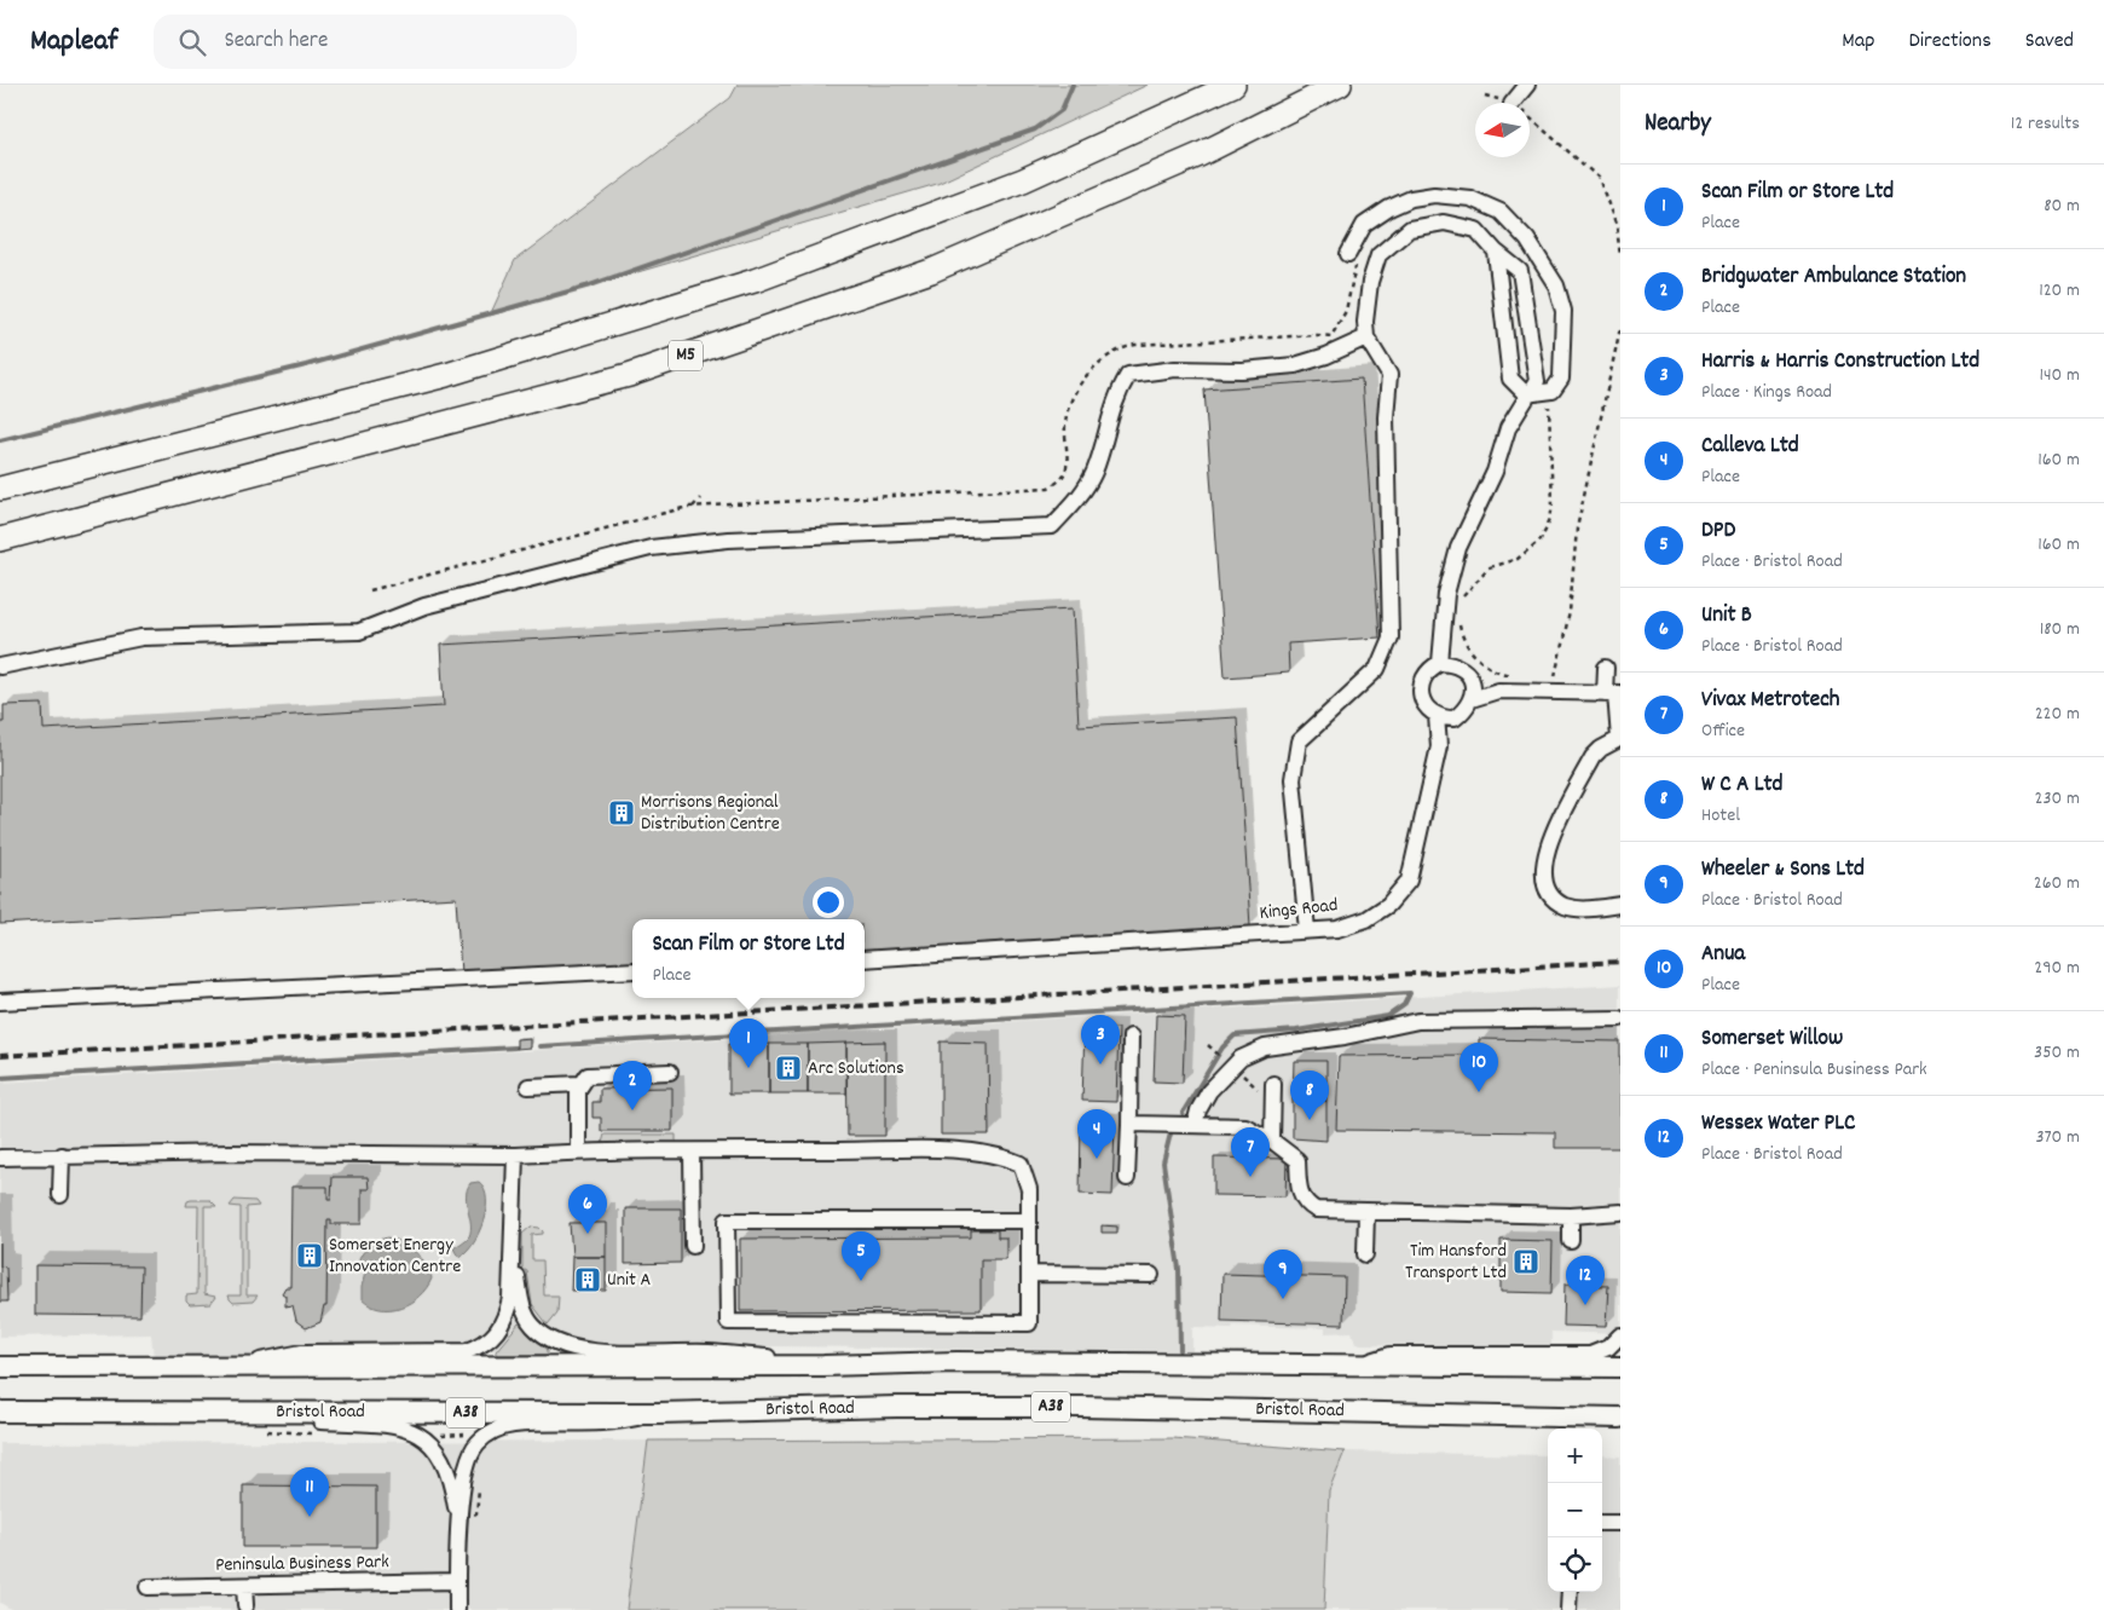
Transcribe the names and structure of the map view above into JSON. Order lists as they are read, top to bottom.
{
  "streets": {
    "highway": ["M5"],
    "main road": ["A38", "Bristol Road"],
    "street": ["Kings Road", "Peninsula Business Park"]
  },
  "places": {
    "building": [
      "Morrisons Regional Distribution Centre",
      "Arc Solutions",
      "Somerset Energy Innovation Centre",
      "Tim Hansford Transport Ltd",
      "Unit A"
    ]
  },
  "north": "left",
  "page": {
    "header": "Mapleaf",
    "search": "Search here",
    "nav": ["Map", "Directions", "Saved"],
    "heading": ["Nearby", "12 results"],
    "list": [
      {
        "mark": "1",
        "name": "Scan Film or Store Ltd",
        "note": "Place",
        "value": "80 m"
      },
      {
        "mark": "2",
        "name": "Bridgwater Ambulance Station",
        "note": "Place",
        "value": "120 m"
      },
      {
        "mark": "3",
        "name": "Harris & Harris Construction Ltd",
        "note": "Place · Kings Road",
        "value": "140 m"
      },
      {
        "mark": "4",
        "name": "Calleva Ltd",
        "note": "Place",
        "value": "160 m"
      },
      {
        "mark": "5",
        "name": "DPD",
        "note": "Place · Bristol Road",
        "value": "160 m"
      },
      {
        "mark": "6",
        "name": "Unit B",
        "note": "Place · Bristol Road",
        "value": "180 m"
      },
      {
        "mark": "7",
        "name": "Vivax Metrotech",
        "note": "Office",
        "value": "220 m"
      },
      {
        "mark": "8",
        "name": "W C A Ltd",
        "note": "Hotel",
        "value": "230 m"
      },
      {
        "mark": "9",
        "name": "Wheeler & Sons Ltd",
        "note": "Place · Bristol Road",
        "value": "260 m"
      },
      {
        "mark": "10",
        "name": "Anua",
        "note": "Place",
        "value": "290 m"
      },
      {
        "mark": "11",
        "name": "Somerset Willow",
        "note": "Place · Peninsula Business Park",
        "value": "350 m"
      },
      {
        "mark": "12",
        "name": "Wessex Water PLC",
        "note": "Place · Bristol Road",
        "value": "370 m"
      }
    ],
    "popup": ["Scan Film or Store Ltd", "Place"],
    "pins": [
      "3",
      "1",
      "10",
      "2",
      "8",
      "4",
      "7",
      "6",
      "5",
      "9",
      "12",
      "11"
    ],
    "map_buttons": ["+", "−"]
  }
}
